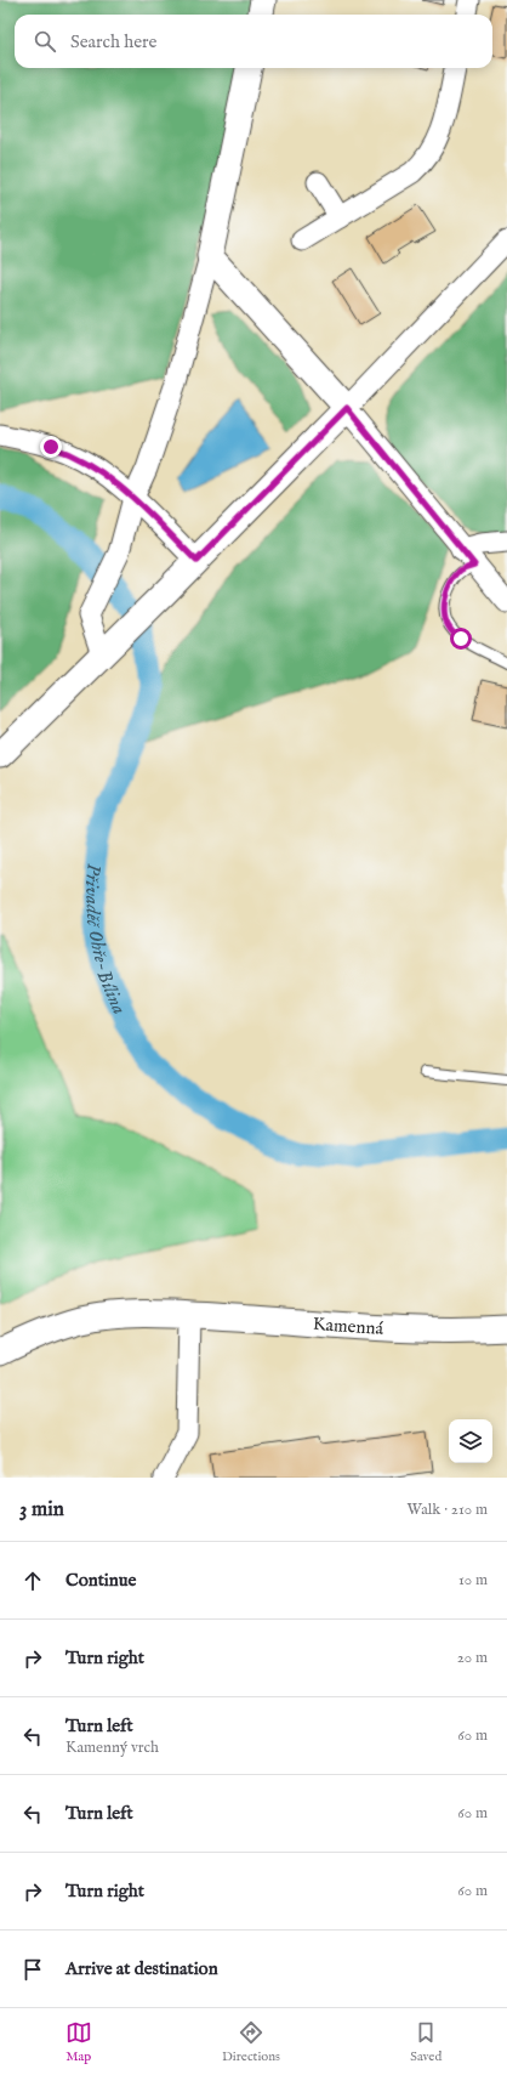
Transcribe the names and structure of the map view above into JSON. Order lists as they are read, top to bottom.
{
  "streets": {
    "street": ["Kamenná"]
  },
  "water": ["Přivaděč Ohře-Bílina"],
  "page": {
    "search": "Search here",
    "heading": ["3 min", "Walk · 210 m"],
    "list": [
      ["Continue", "10 m"],
      ["Turn right", "20 m"],
      ["Turn left", "Kamenný vrch", "60 m"],
      ["Turn left", "60 m"],
      ["Turn right", "60 m"],
      "Arrive at destination"
    ],
    "nav": ["Map", "Directions", "Saved"]
  }
}
